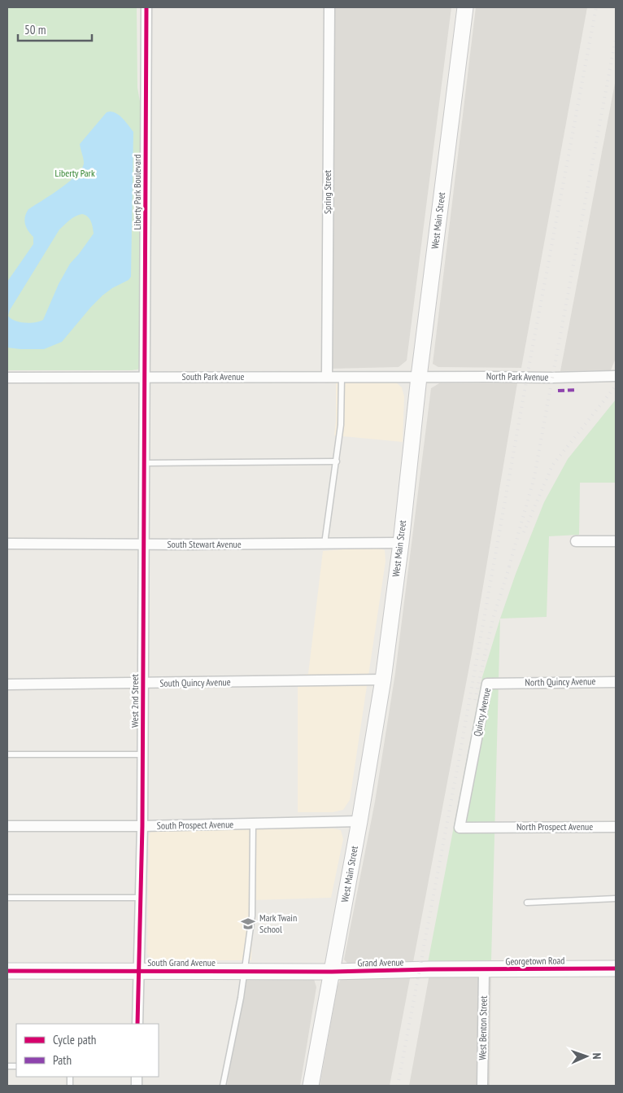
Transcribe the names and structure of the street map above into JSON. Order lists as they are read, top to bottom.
{
  "streets": {
    "main road": [
      "West Main Street",
      "Georgetown Road",
      "South Grand Avenue",
      "Grand Avenue"
    ],
    "street": [
      "Liberty Park Boulevard",
      "Spring Street",
      "South Park Avenue",
      "North Park Avenue",
      "South Stewart Avenue",
      "North Quincy Avenue",
      "South Quincy Avenue",
      "West 2nd Street",
      "Quincy Avenue",
      "South Prospect Avenue",
      "North Prospect Avenue",
      "West Benton Street"
    ]
  },
  "crossings": [
    ["Liberty Park Boulevard", "South Park Avenue"],
    ["Liberty Park Boulevard", "West 2nd Street"],
    ["Spring Street", "South Park Avenue"],
    ["West Main Street", "South Park Avenue"],
    ["West Main Street", "North Park Avenue"],
    ["West Main Street", "South Stewart Avenue"],
    ["West Main Street", "South Quincy Avenue"],
    ["West Main Street", "South Prospect Avenue"],
    ["West Main Street", "South Grand Avenue"],
    ["West Main Street", "Grand Avenue"],
    ["South Park Avenue", "North Park Avenue"],
    ["South Park Avenue", "West 2nd Street"],
    ["South Stewart Avenue", "West 2nd Street"],
    ["North Quincy Avenue", "Quincy Avenue"],
    ["South Quincy Avenue", "West 2nd Street"],
    ["West 2nd Street", "South Prospect Avenue"],
    ["West 2nd Street", "South Grand Avenue"],
    ["Quincy Avenue", "North Prospect Avenue"],
    ["Georgetown Road", "Grand Avenue"],
    ["Georgetown Road", "West Benton Street"],
    ["South Grand Avenue", "Grand Avenue"]
  ],
  "parks": ["Liberty Park"],
  "places": {
    "school or university": ["Mark Twain School"]
  },
  "legend": ["Cycle path", "Path"],
  "scale_bar": "50 m",
  "north": "right"
}
